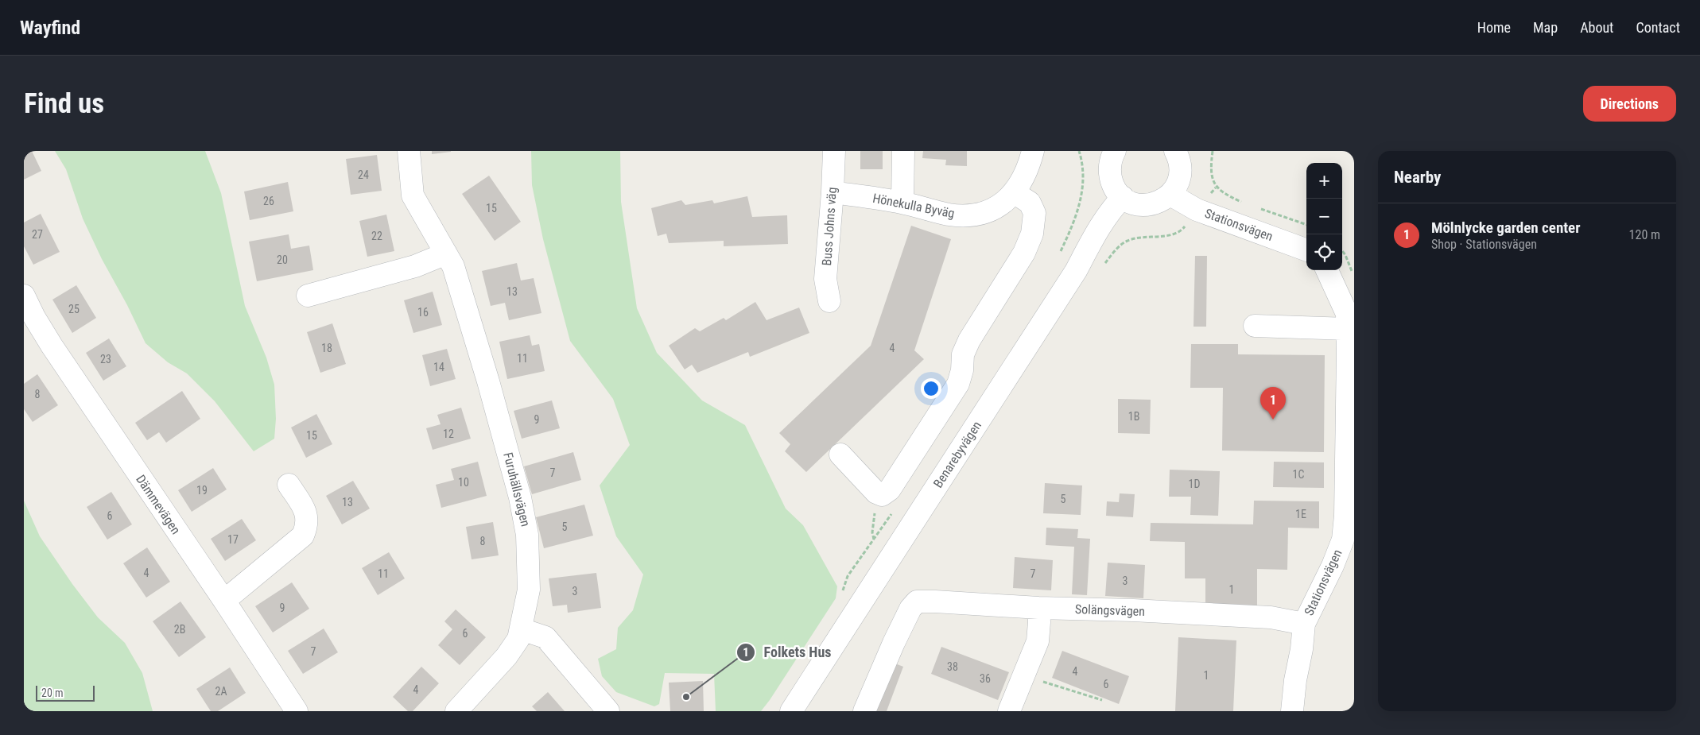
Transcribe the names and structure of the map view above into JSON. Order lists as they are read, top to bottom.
{
  "streets": {
    "street": [
      "Hönekulla Byväg",
      "Stationsvägen",
      "Buss Johns väg",
      "Benarebyvägen",
      "Furuhällsvägen",
      "Dämmevägen",
      "Solängsvägen"
    ]
  },
  "crossings": [
    ["Hönekulla Byväg", "Buss Johns väg"],
    ["Stationsvägen", "Solängsvägen"]
  ],
  "places": ["Folkets Hus"],
  "house_numbers": [
    "24",
    "26",
    "15",
    "27",
    "22",
    "20",
    "13",
    "25",
    "16",
    "18",
    "4",
    "11",
    "23",
    "14",
    "8",
    "1B",
    "9",
    "12",
    "15",
    "7",
    "1C",
    "10",
    "1D",
    "19",
    "5",
    "13",
    "1E",
    "6",
    "5",
    "17",
    "8",
    "4",
    "11",
    "7",
    "3",
    "1",
    "3",
    "9",
    "2B",
    "6",
    "7",
    "38",
    "4",
    "1",
    "36",
    "6",
    "4",
    "2A"
  ],
  "scale_bar": "20 m",
  "page": {
    "header": "Wayfind",
    "nav": [
      "Home",
      "Map",
      "About",
      "Contact"
    ],
    "buttons": "Directions",
    "title": "Find us",
    "heading": "Nearby",
    "map_buttons": ["+", "−"],
    "list": [
      {
        "mark": "1",
        "name": "Mölnlycke garden center",
        "note": "Shop · Stationsvägen",
        "value": "120 m"
      }
    ],
    "pins": "1",
    "scale": "20 m"
  }
}
